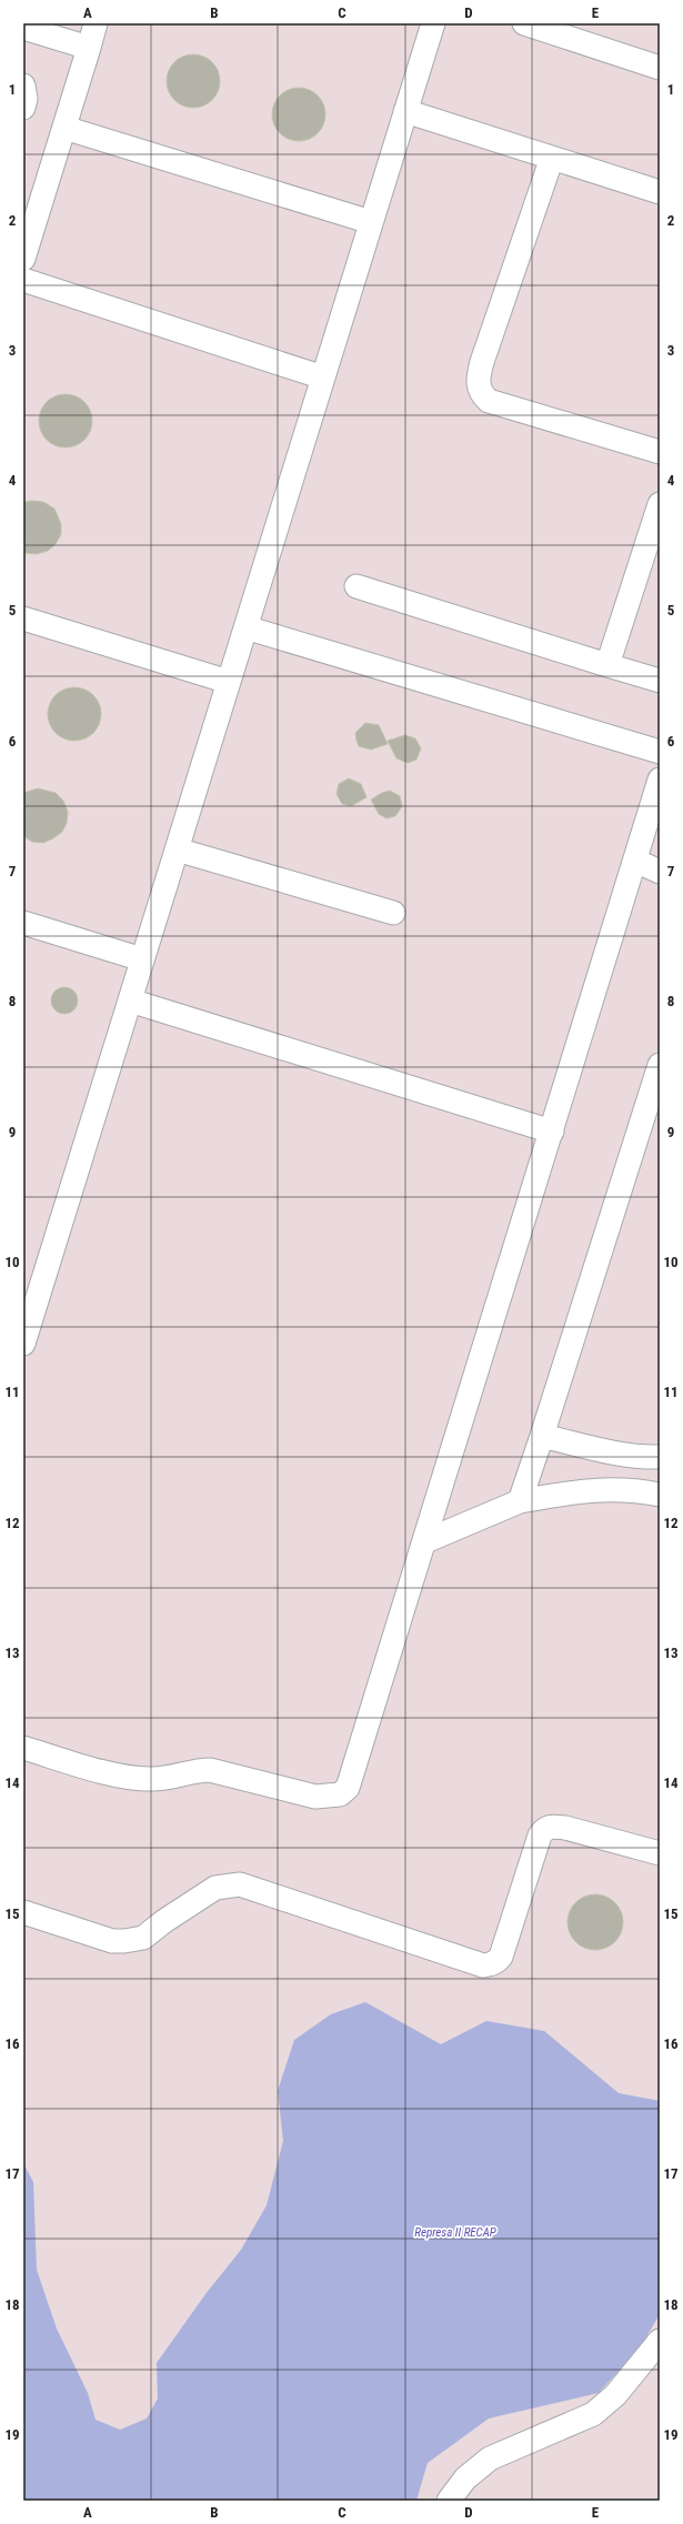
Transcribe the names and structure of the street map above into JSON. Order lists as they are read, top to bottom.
{
  "water": ["Represa II RECAP"],
  "grid": {
    "columns": [
      "A",
      "B",
      "C",
      "D",
      "E"
    ],
    "rows": [
      "1",
      "2",
      "3",
      "4",
      "5",
      "6",
      "7",
      "8",
      "9",
      "10",
      "11",
      "12",
      "13",
      "14",
      "15",
      "16",
      "17",
      "18",
      "19"
    ]
  }
}
